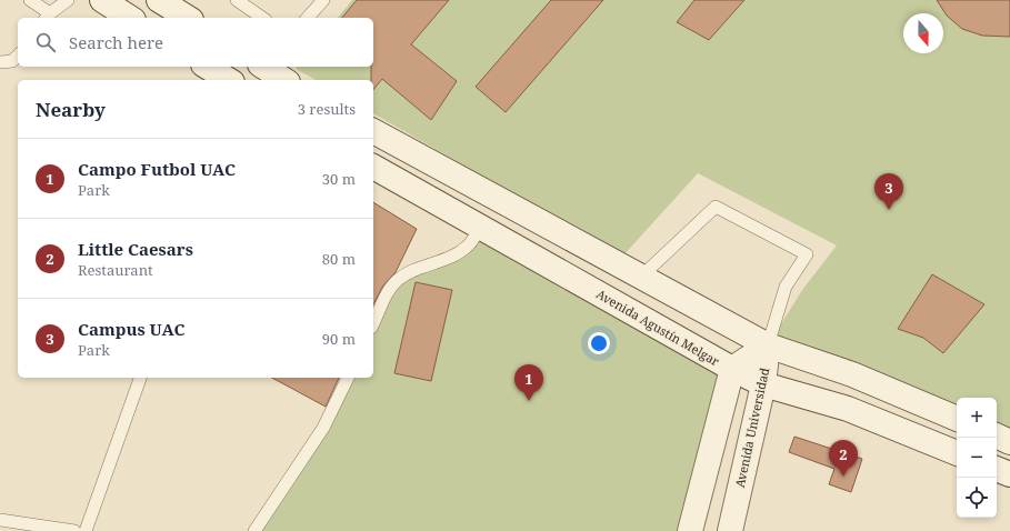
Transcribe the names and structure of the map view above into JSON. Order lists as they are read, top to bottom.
{
  "streets": {
    "main road": ["Avenida Agustín Melgar", "Avenida Universidad"]
  },
  "crossings": [
    ["Avenida Agustín Melgar", "Avenida Universidad"]
  ],
  "north": "bottom",
  "page": {
    "search": "Search here",
    "heading": ["Nearby", "3 results"],
    "list": [
      {
        "mark": "1",
        "name": "Campo Futbol UAC",
        "note": "Park",
        "value": "30 m"
      },
      {
        "mark": "2",
        "name": "Little Caesars",
        "note": "Restaurant",
        "value": "80 m"
      },
      {
        "mark": "3",
        "name": "Campus UAC",
        "note": "Park",
        "value": "90 m"
      }
    ],
    "pins": ["3", "1", "2"],
    "map_buttons": ["+", "−"]
  }
}
